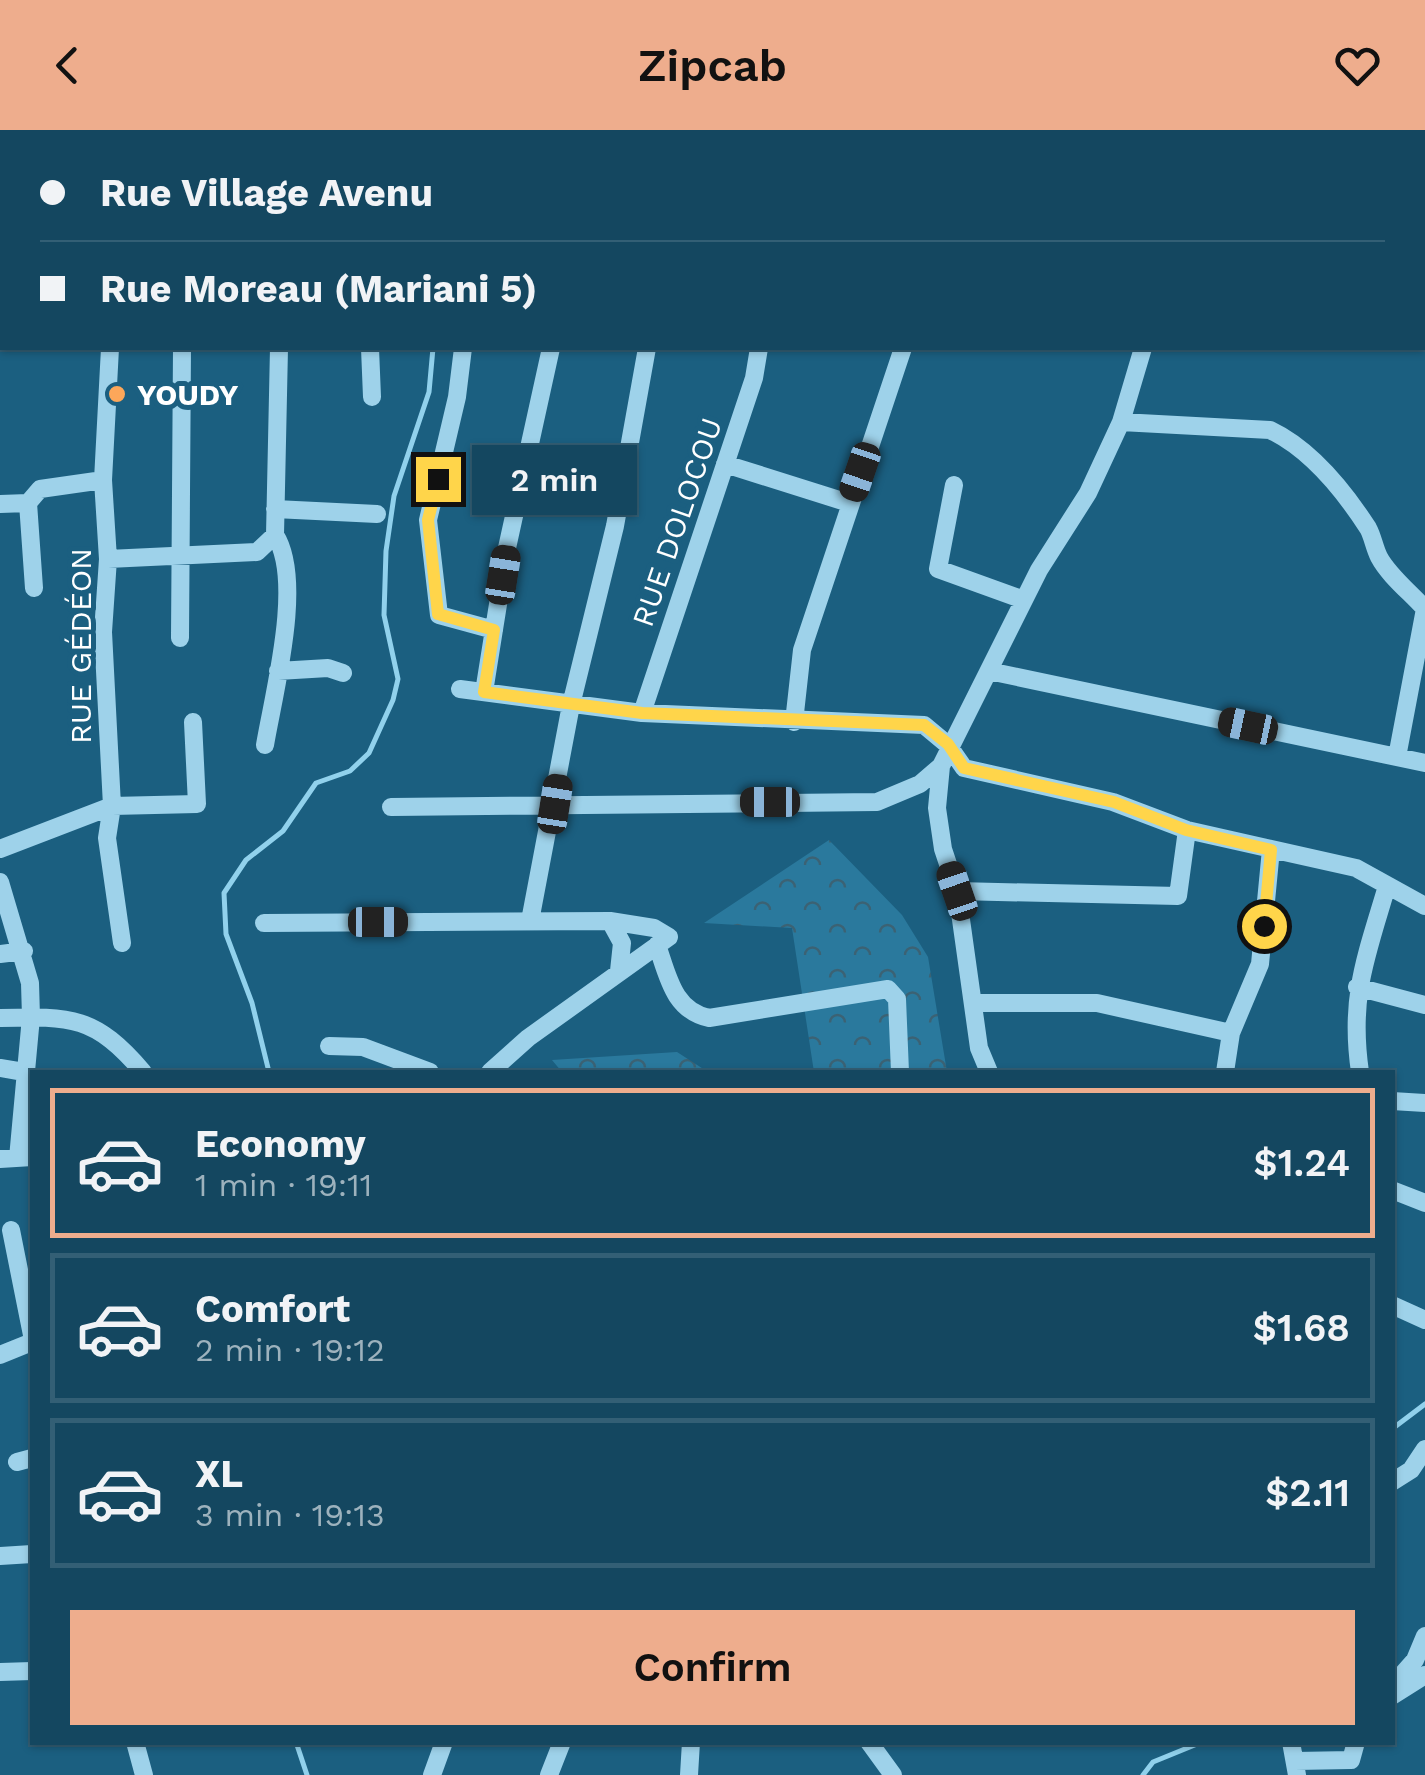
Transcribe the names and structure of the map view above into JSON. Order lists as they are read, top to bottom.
{
  "streets": {
    "street": ["RUE DOLOCOU", "RUE GÉDÉON"]
  },
  "places": ["YOUDY"],
  "page": {
    "header": "Zipcab",
    "banner": ["Rue Village Avenu", "Rue Moreau (Mariani 5)"],
    "bubble": "2 min",
    "list": [
      {
        "name": "Economy",
        "note": "1 min · 19:11",
        "value": "$1.24"
      },
      {
        "name": "Comfort",
        "note": "2 min · 19:12",
        "value": "$1.68"
      },
      {
        "name": "XL",
        "note": "3 min · 19:13",
        "value": "$2.11"
      }
    ],
    "buttons": "Confirm"
  }
}
